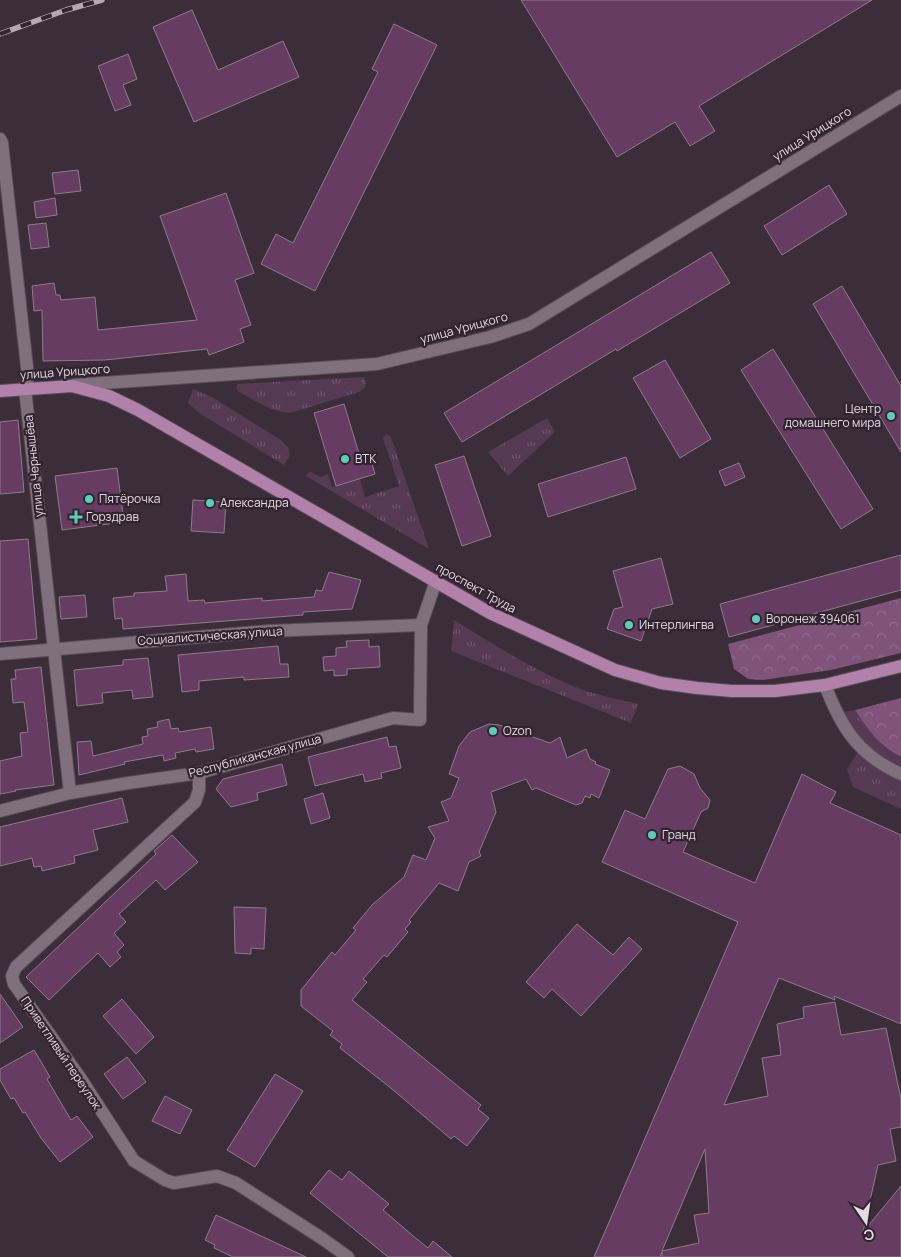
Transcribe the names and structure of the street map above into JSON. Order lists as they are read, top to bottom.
{
  "streets": {
    "main road": ["улица Урицкого", "проспект Труда"],
    "street": [
      "улица Чернышёва",
      "Социалистическая улица",
      "Республиканская улица",
      "Приветливый переулок"
    ]
  },
  "crossings": [
    ["улица Урицкого", "улица Чернышёва"],
    ["улица Урицкого", "проспект Труда"],
    ["улица Чернышёва", "Социалистическая улица"],
    ["улица Чернышёва", "Республиканская улица"],
    ["Социалистическая улица", "Республиканская улица"],
    ["Республиканская улица", "Приветливый переулок"]
  ],
  "places": {
    "other": [
      "Центр домашнего мира",
      "ВТК",
      "Пятёрочка",
      "Александра",
      "Воронеж 394061",
      "Интерлингва",
      "Ozon",
      "Гранд"
    ],
    "health": ["Горздрав"]
  },
  "north": "bottom"
}
